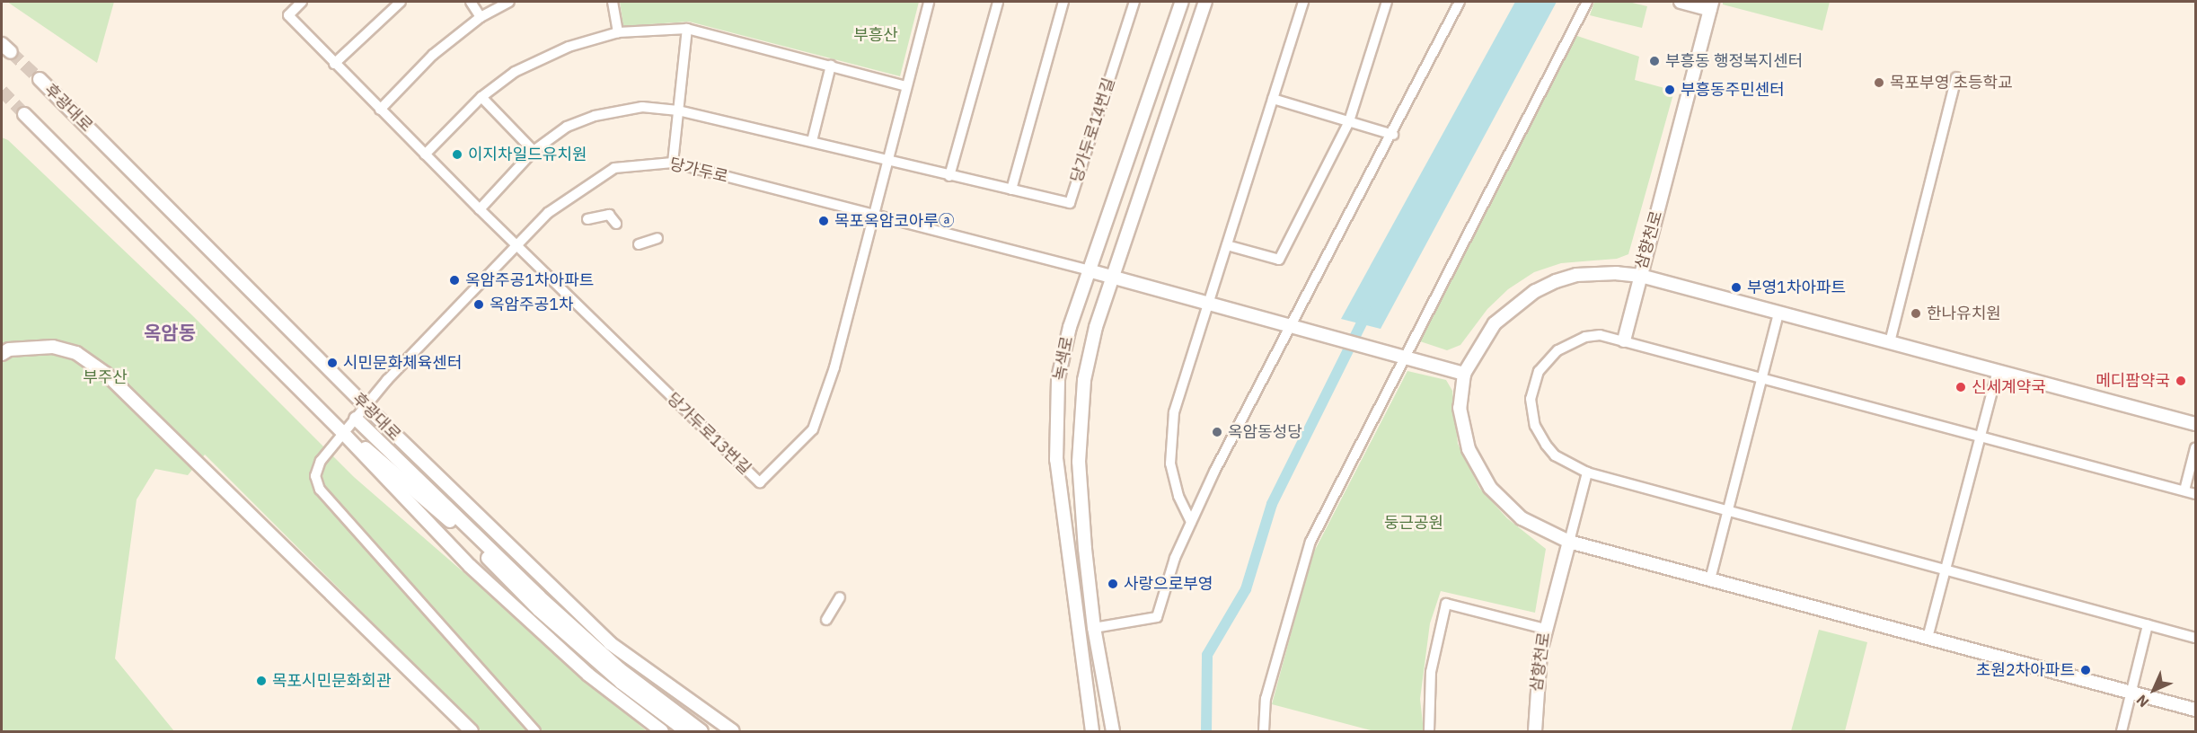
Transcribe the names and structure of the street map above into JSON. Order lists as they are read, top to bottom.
{
  "streets": {
    "street": [
      "후광대로",
      "당가두로14번길",
      "당가두로",
      "삼향천로",
      "녹색로",
      "당가두로13번길"
    ]
  },
  "crossings": [
    ["후광대로", "당가두로"],
    ["당가두로", "녹색로"],
    ["당가두로", "당가두로13번길"]
  ],
  "districts": ["옥암동"],
  "parks": ["부흥산", "부주산", "둥근공원"],
  "places": [
    "부흥동 행정복지센터",
    "목포부영 초등학교",
    "부흥동주민센터",
    "이지차일드유치원",
    "목포옥암코아루ⓐ",
    "옥암주공1차아파트",
    "부영1차아파트",
    "옥암주공1차",
    "한나유치원",
    "시민문화체육센터",
    "메디팜약국",
    "신세계약국",
    "옥암동성당",
    "사랑으로부영",
    "초원2차아파트",
    "목포시민문화회관"
  ],
  "north": "bottom left"
}
